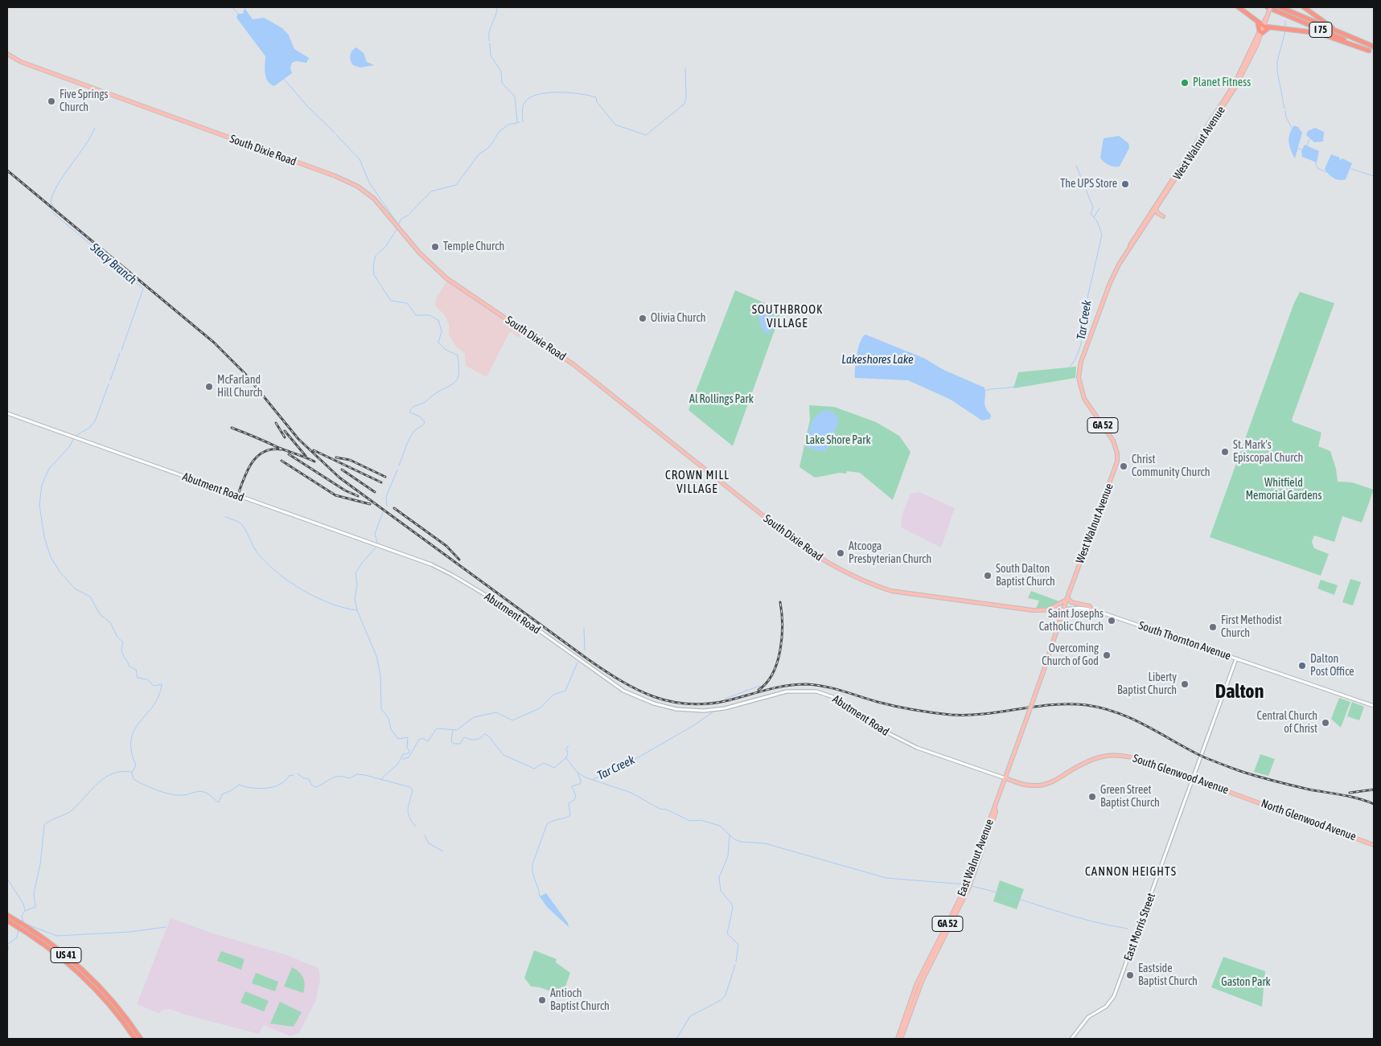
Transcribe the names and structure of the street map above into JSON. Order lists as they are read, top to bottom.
{
  "streets": {
    "highway": ["I 75", "US 41"],
    "main road": [
      "West Walnut Avenue",
      "South Dixie Road",
      "GA 52",
      "Abutment Road",
      "South Thornton Avenue",
      "South Glenwood Avenue",
      "North Glenwood Avenue",
      "East Walnut Avenue",
      "East Morris Street"
    ]
  },
  "crossings": [
    ["West Walnut Avenue", "South Dixie Road"],
    ["West Walnut Avenue", "South Thornton Avenue"],
    ["West Walnut Avenue", "East Walnut Avenue"],
    ["South Dixie Road", "South Thornton Avenue"],
    ["Abutment Road", "South Glenwood Avenue"],
    ["Abutment Road", "East Walnut Avenue"],
    ["South Thornton Avenue", "East Morris Street"],
    ["South Glenwood Avenue", "North Glenwood Avenue"],
    ["South Glenwood Avenue", "East Walnut Avenue"],
    ["South Glenwood Avenue", "East Morris Street"]
  ],
  "districts": [
    "SOUTHBROOK VILLAGE",
    "CROWN MILL VILLAGE",
    "Dalton",
    "CANNON HEIGHTS"
  ],
  "water": ["Stacy Branch", "Tar Creek", "Lakeshores Lake"],
  "parks": [
    "Al Rollings Park",
    "Lake Shore Park",
    "Whitfield Memorial Gardens",
    "Gaston Park"
  ],
  "places": [
    "Planet Fitness",
    "Five Springs Church",
    "The UPS Store",
    "Temple Church",
    "Olivia Church",
    "McFarland Hill Church",
    "St. Mark's Episcopal Church",
    "Christ Community Church",
    "Atcooga Presbyterian Church",
    "South Dalton Baptist Church",
    "Saint Josephs Catholic Church",
    "First Methodist Church",
    "Overcoming Church of God",
    "Dalton Post Office",
    "Liberty Baptist Church",
    "Central Church of Christ",
    "Green Street Baptist Church",
    "Eastside Baptist Church",
    "Antioch Baptist Church"
  ]
}
